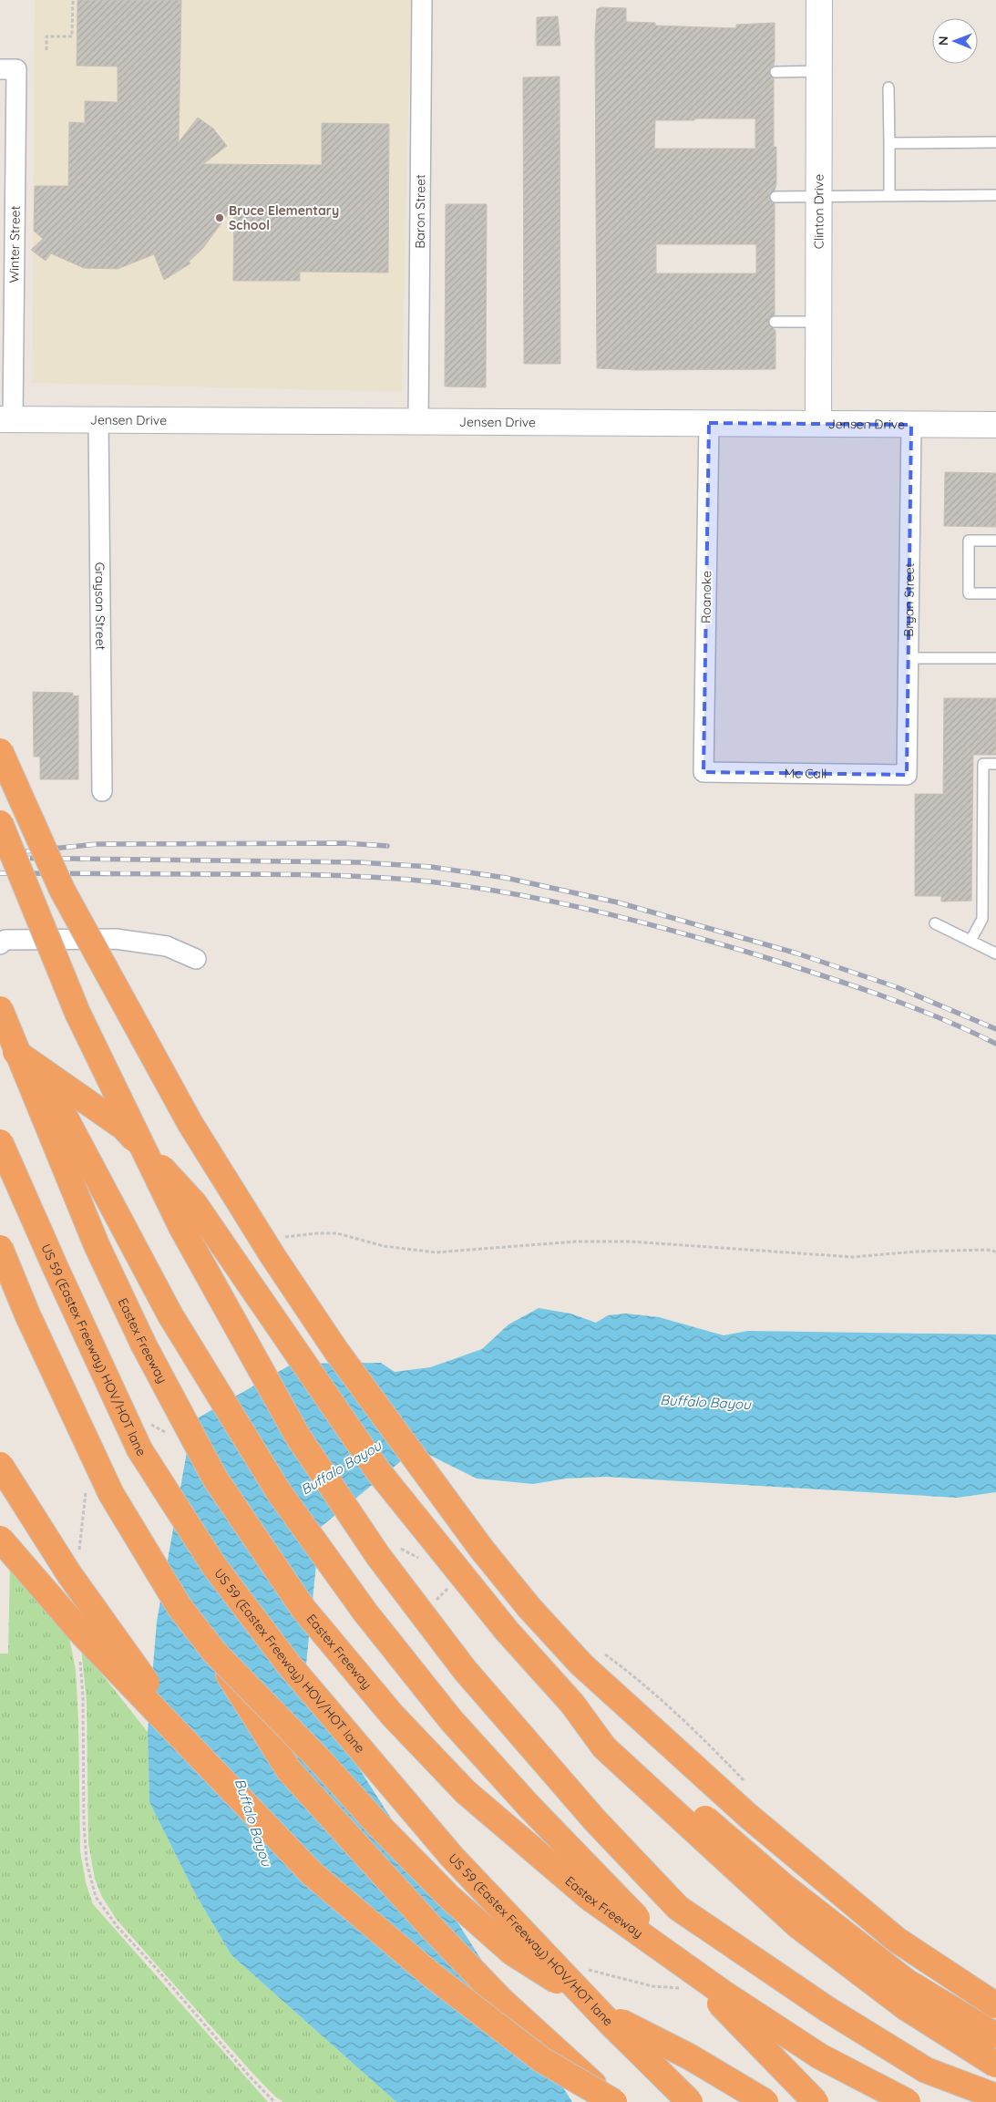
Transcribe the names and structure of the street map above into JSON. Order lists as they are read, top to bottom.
{
  "streets": {
    "highway": ["Eastex Freeway", "US 59 (Eastex Freeway) HOV/HOT lane"],
    "main road": ["Clinton Drive", "Jensen Drive"],
    "street": [
      "Baron Street",
      "Winter Street",
      "Roanoke",
      "Bryan Street",
      "Grayson Street",
      "Mc Call"
    ]
  },
  "crossings": [
    ["Baron Street", "Jensen Drive"],
    ["Clinton Drive", "Jensen Drive"],
    ["Winter Street", "Jensen Drive"],
    ["Jensen Drive", "Roanoke"],
    ["Jensen Drive", "Bryan Street"],
    ["Jensen Drive", "Grayson Street"],
    ["Roanoke", "Mc Call"],
    ["Bryan Street", "Mc Call"]
  ],
  "water": ["Buffalo Bayou"],
  "places": ["Bruce Elementary School"],
  "north": "left"
}
